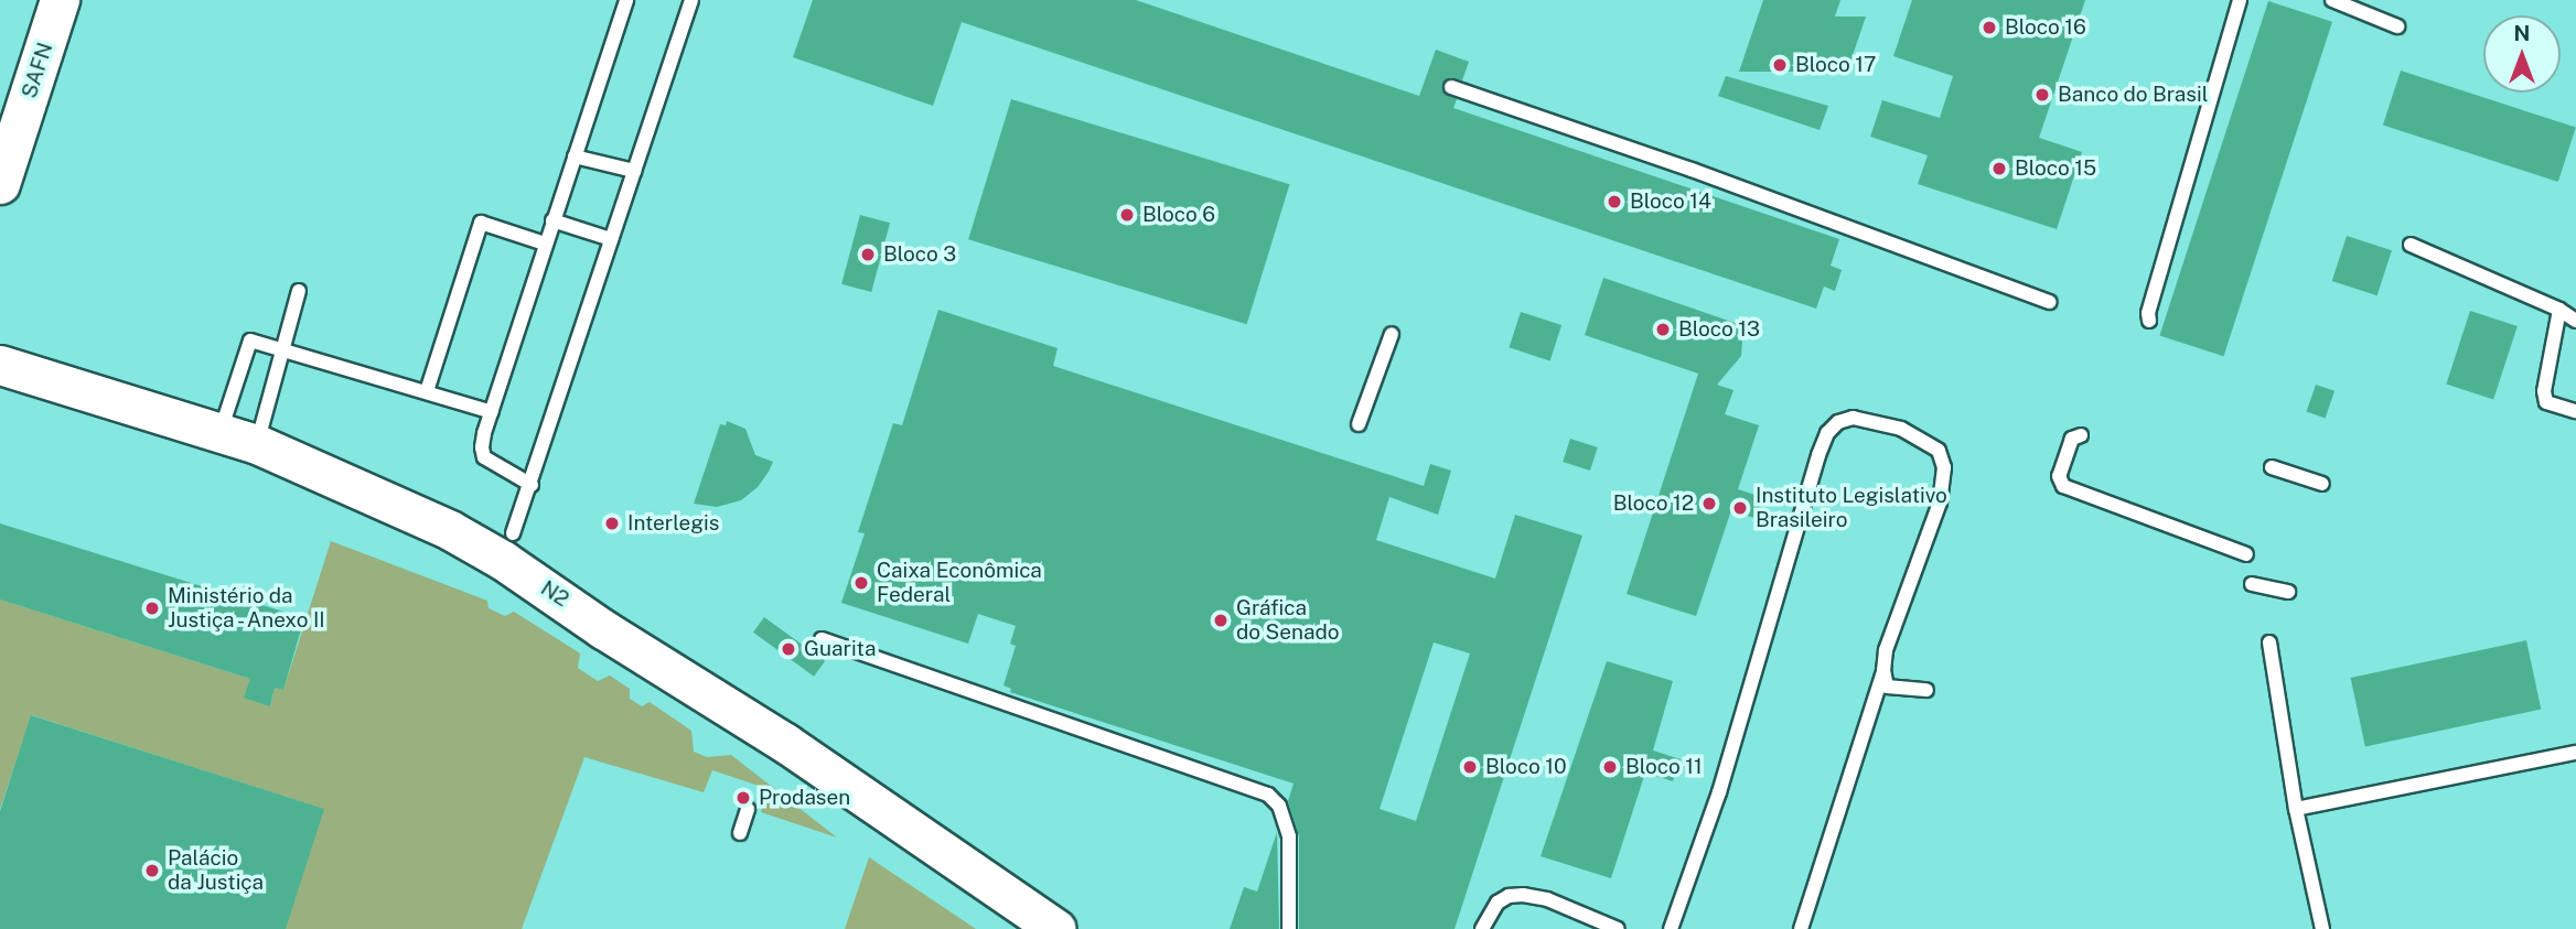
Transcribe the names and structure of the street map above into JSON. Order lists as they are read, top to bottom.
{
  "streets": {
    "main road": ["SAFN", "N2"]
  },
  "places": [
    "Bloco 16",
    "Bloco 17",
    "Banco do Brasil",
    "Bloco 15",
    "Bloco 14",
    "Bloco 6",
    "Bloco 3",
    "Bloco 13",
    "Bloco 12",
    "Instituto Legislativo Brasileiro",
    "Interlegis",
    "Caixa Econômica Federal",
    "Ministério da Justiça - Anexo II",
    "Gráfica do Senado",
    "Guarita",
    "Bloco 10",
    "Bloco 11",
    "Prodasen",
    "Palácio da Justiça"
  ],
  "north": "top"
}
